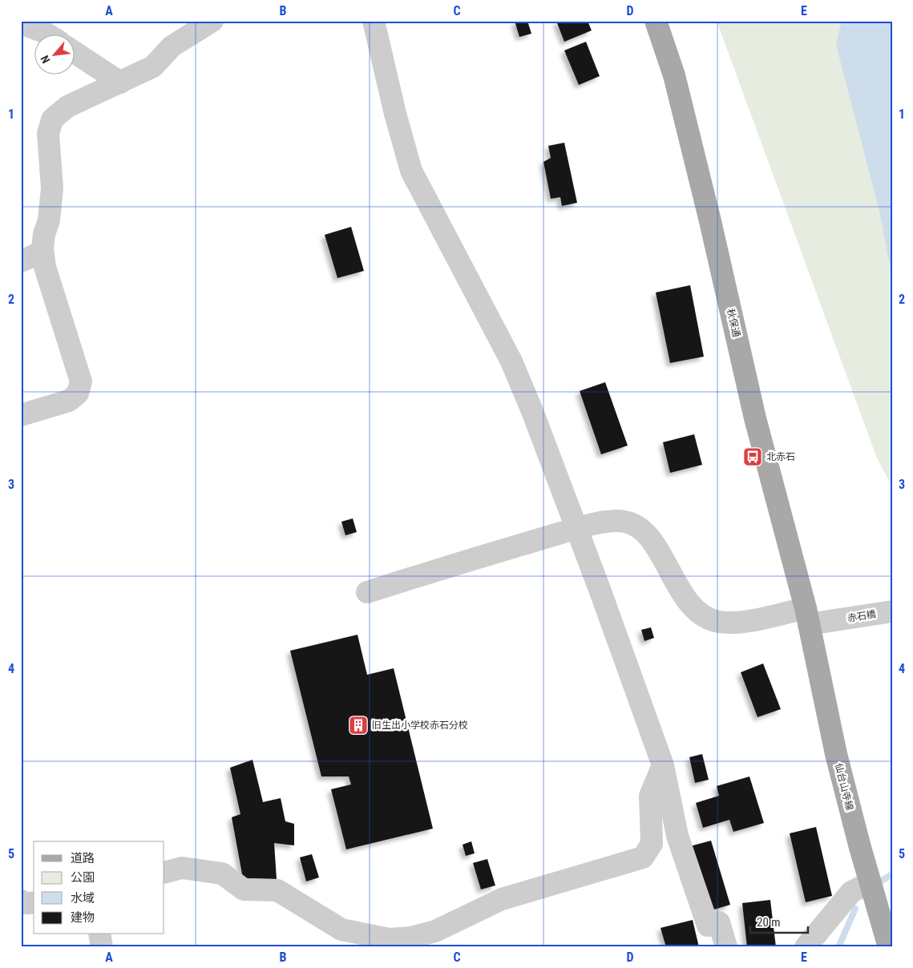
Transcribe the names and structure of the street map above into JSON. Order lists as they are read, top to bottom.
{
  "streets": {
    "main road": ["秋保通", "仙台山寺線"],
    "street": ["赤石橋"]
  },
  "crossings": [
    ["秋保通", "赤石橋"],
    ["秋保通", "仙台山寺線"],
    ["赤石橋", "仙台山寺線"]
  ],
  "places": {
    "bus stop": ["北赤石"],
    "building": ["旧生出小学校赤石分校"]
  },
  "legend": [
    "道路",
    "公園",
    "水域",
    "建物"
  ],
  "scale_bar": "20 m",
  "north": "bottom left",
  "grid": {
    "columns": [
      "A",
      "B",
      "C",
      "D",
      "E"
    ],
    "rows": [
      "1",
      "2",
      "3",
      "4",
      "5"
    ]
  }
}
